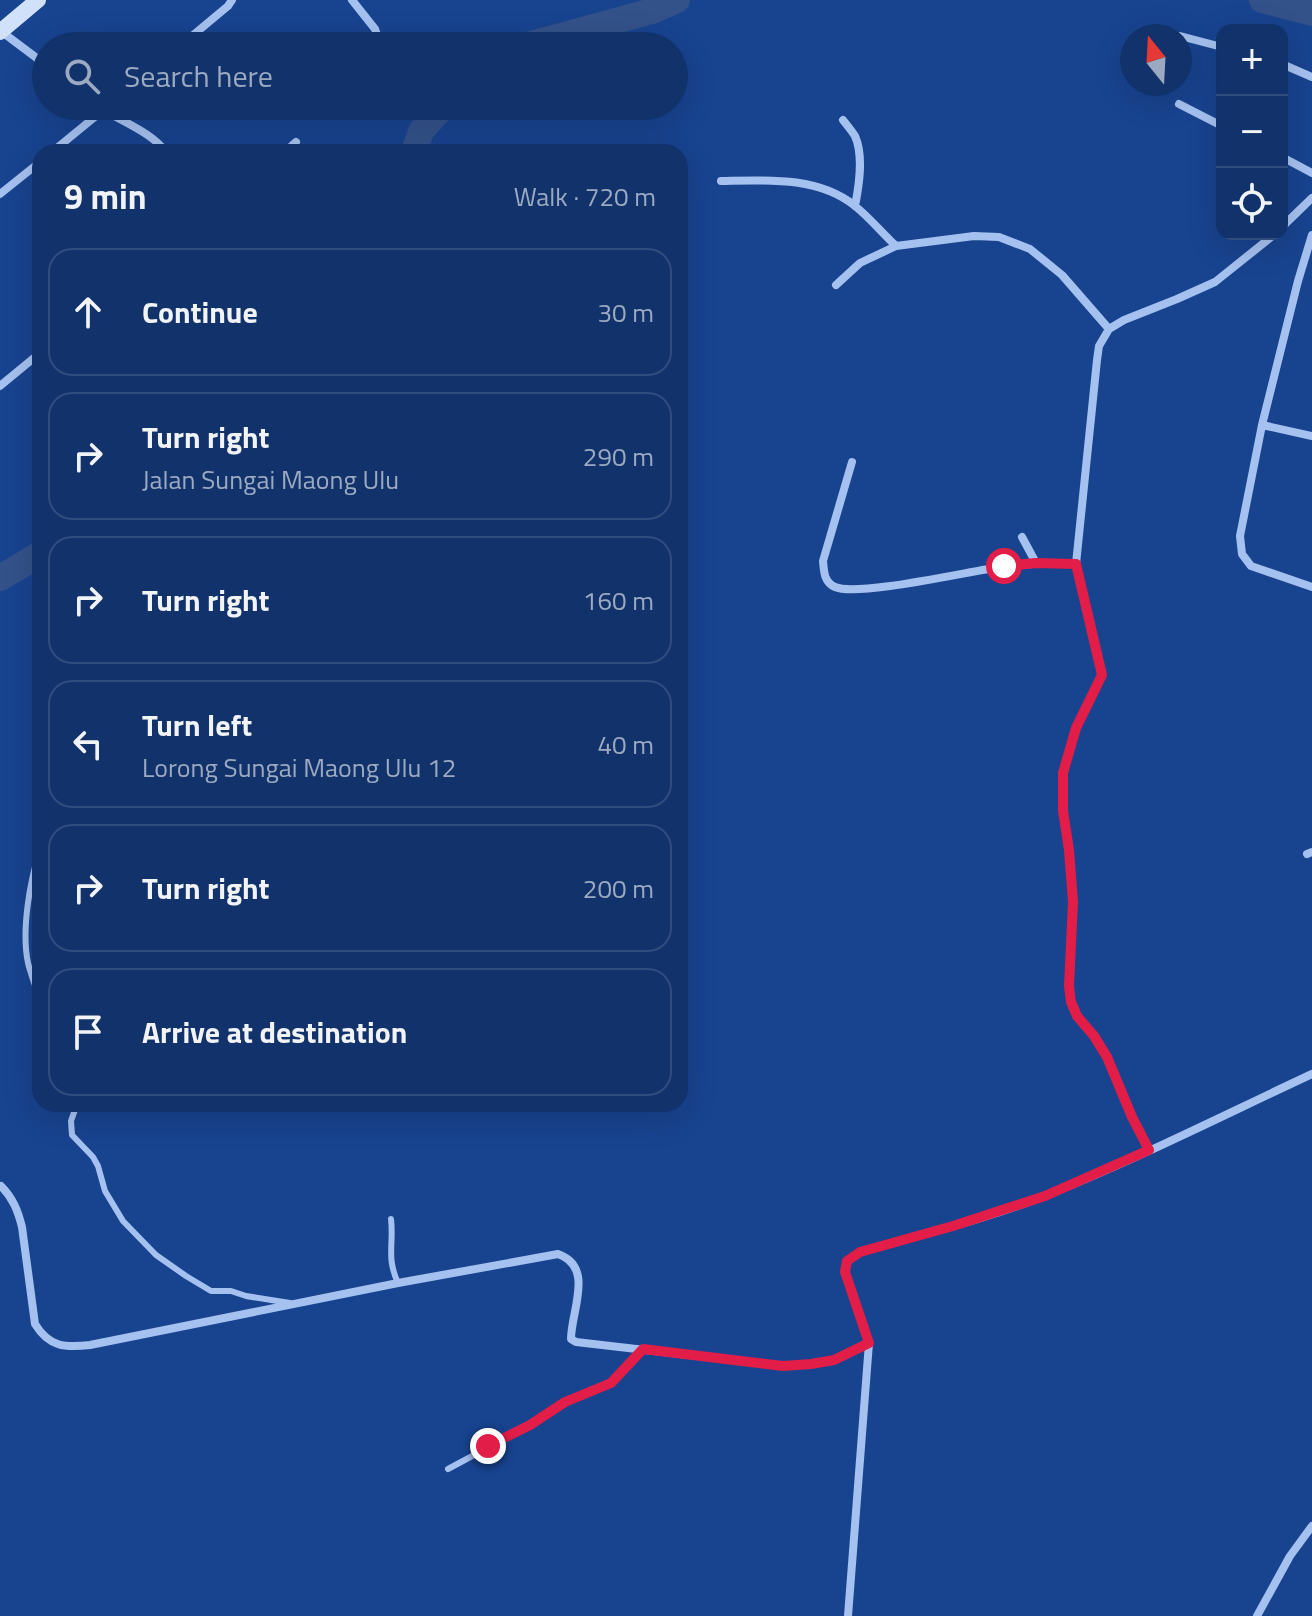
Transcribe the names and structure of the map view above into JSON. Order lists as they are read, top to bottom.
{
  "north": "top",
  "page": {
    "map_buttons": ["+", "−"],
    "search": "Search here",
    "heading": ["9 min", "Walk · 720 m"],
    "list": [
      ["Continue", "30 m"],
      ["Turn right", "Jalan Sungai Maong Ulu", "290 m"],
      ["Turn right", "160 m"],
      ["Turn left", "Lorong Sungai Maong Ulu 12", "40 m"],
      ["Turn right", "200 m"],
      "Arrive at destination"
    ]
  }
}
